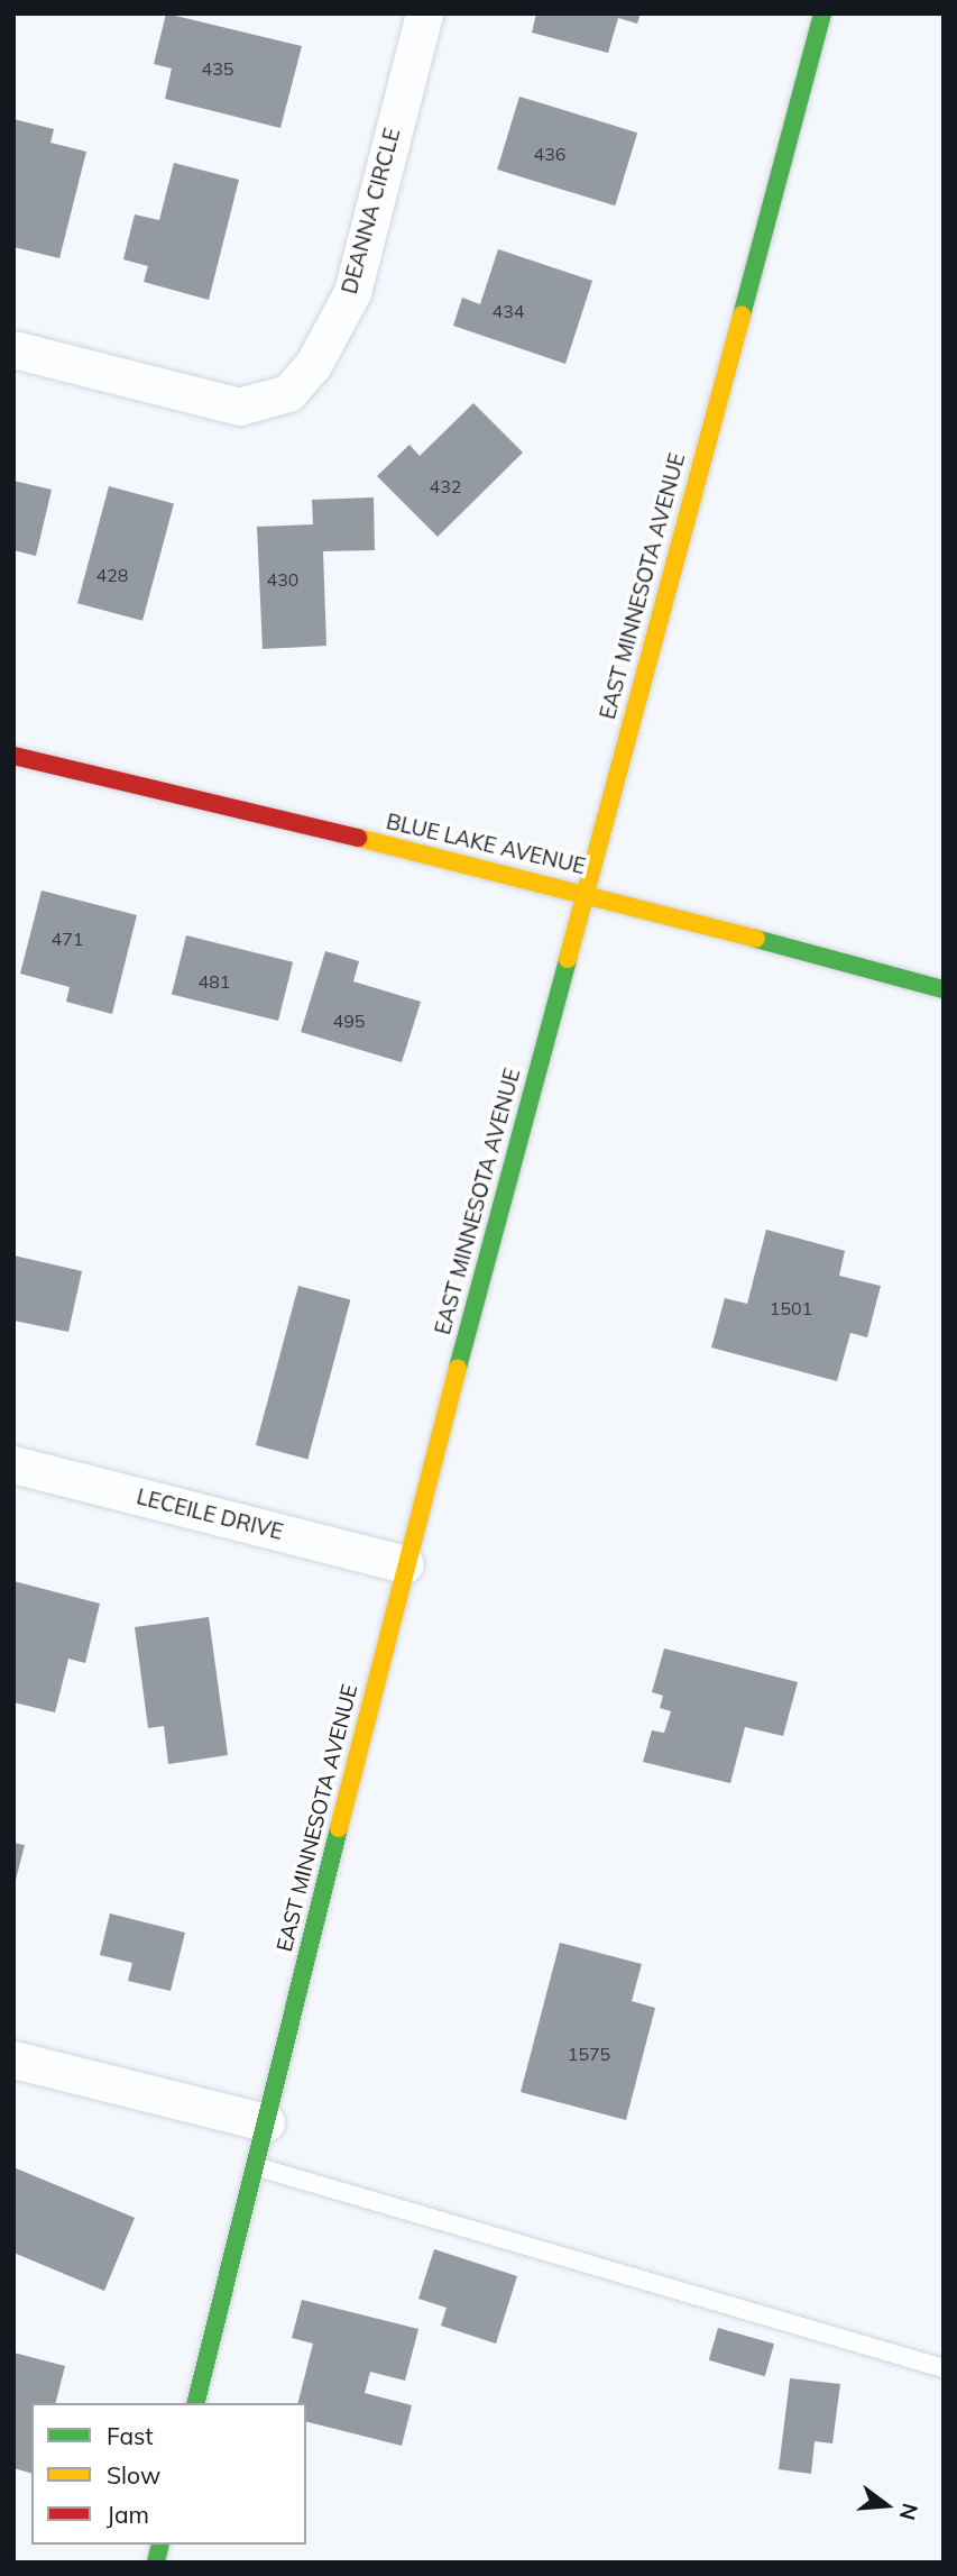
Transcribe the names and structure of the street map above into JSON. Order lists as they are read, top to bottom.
{
  "streets": {
    "street": [
      "DEANNA CIRCLE",
      "EAST MINNESOTA AVENUE",
      "BLUE LAKE AVENUE",
      "LECEILE DRIVE"
    ]
  },
  "crossings": [
    ["EAST MINNESOTA AVENUE", "BLUE LAKE AVENUE"],
    ["EAST MINNESOTA AVENUE", "LECEILE DRIVE"]
  ],
  "house_numbers": [
    "435",
    "436",
    "434",
    "432",
    "428",
    "430",
    "471",
    "481",
    "495",
    "1501",
    "1575"
  ],
  "legend": ["Fast", "Slow", "Jam"],
  "north": "right"
}
